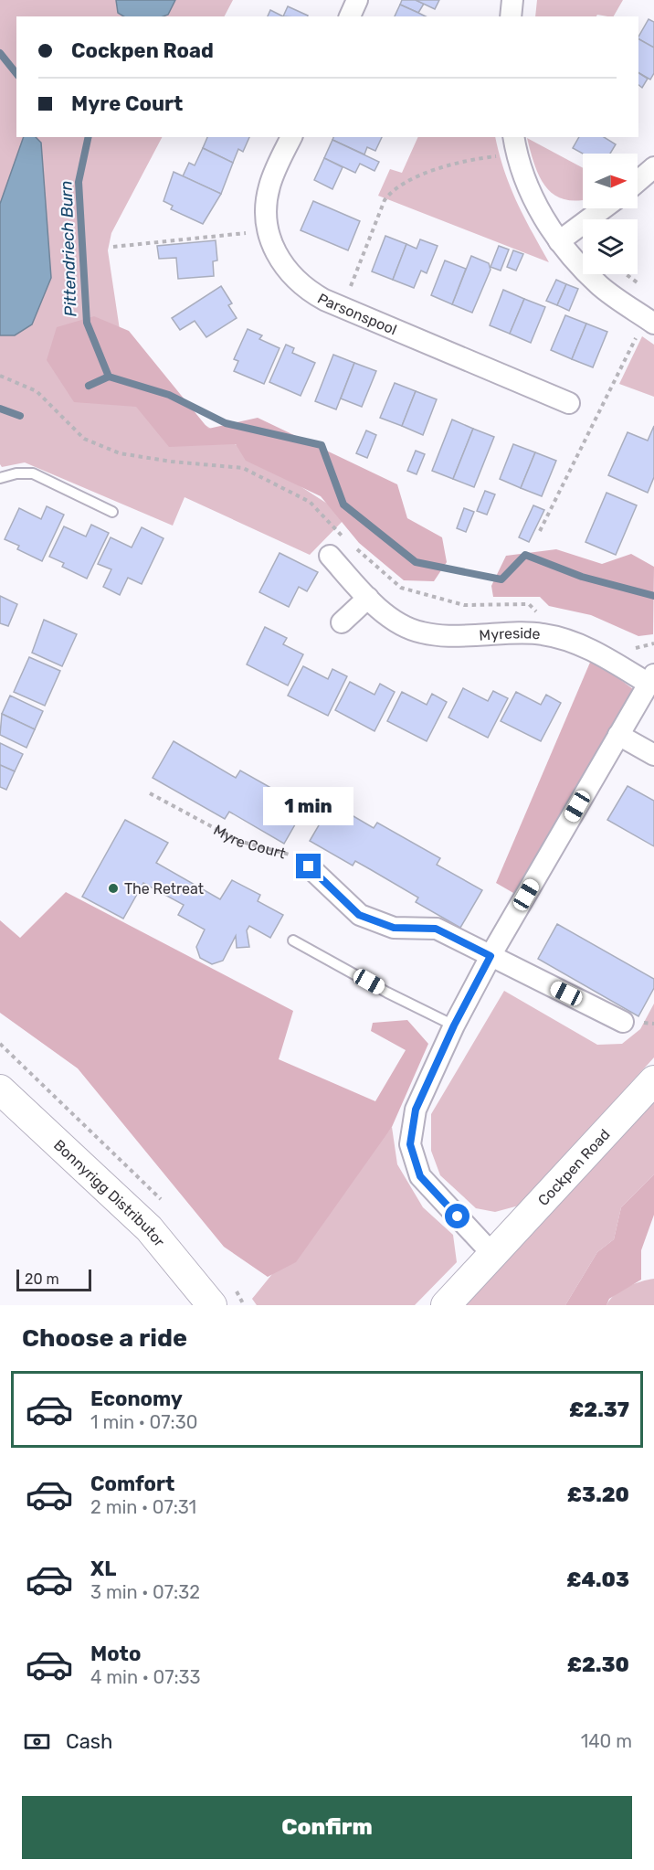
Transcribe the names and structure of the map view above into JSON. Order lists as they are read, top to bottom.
{
  "streets": {
    "main road": ["Cockpen Road", "Bonnyrigg Distributor"],
    "street": ["Parsonspool", "Myreside"],
    "path": ["Myre Court"]
  },
  "water": ["Pittendriech Burn"],
  "places": ["The Retreat"],
  "scale_bar": "20 m",
  "north": "right",
  "page": {
    "banner": ["Cockpen Road", "Myre Court"],
    "bubble": "1 min",
    "scale": "20 m",
    "heading": "Choose a ride",
    "list": [
      {
        "name": "Economy",
        "note": "1 min · 07:30",
        "value": "£2.37"
      },
      {
        "name": "Comfort",
        "note": "2 min · 07:31",
        "value": "£3.20"
      },
      {
        "name": "XL",
        "note": "3 min · 07:32",
        "value": "£4.03"
      },
      {
        "name": "Moto",
        "note": "4 min · 07:33",
        "value": "£2.30"
      }
    ],
    "pay": ["Cash", "140 m"],
    "buttons": "Confirm"
  }
}
